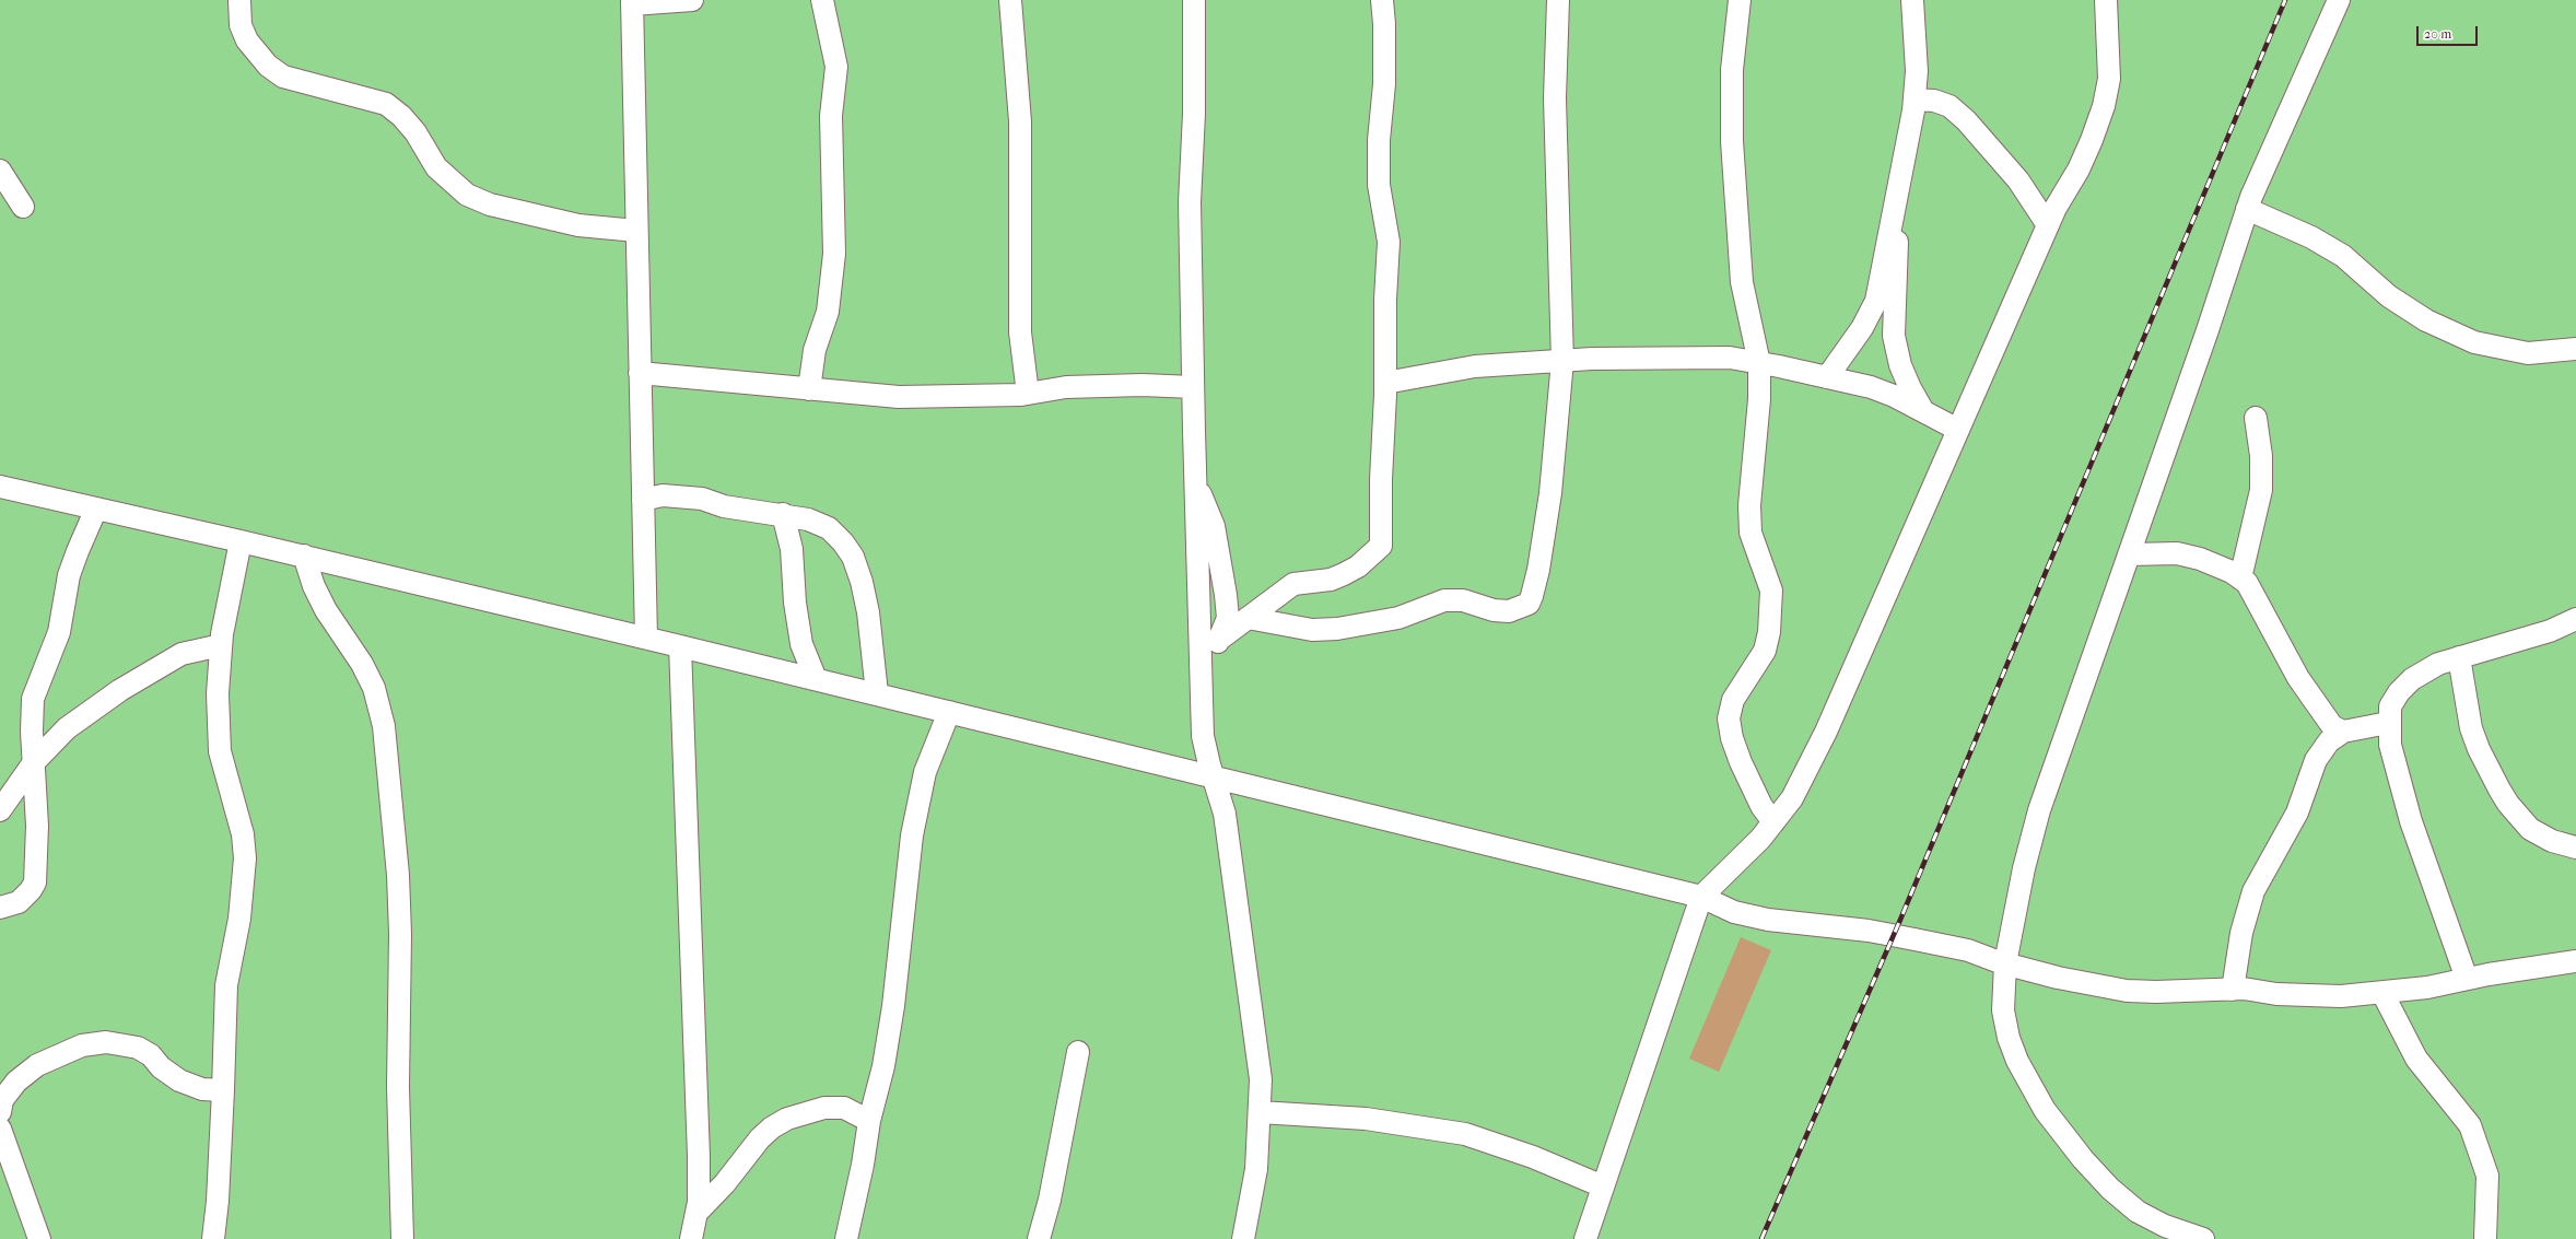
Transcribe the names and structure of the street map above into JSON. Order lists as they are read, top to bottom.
{
  "scale_bar": "20 m"
}
